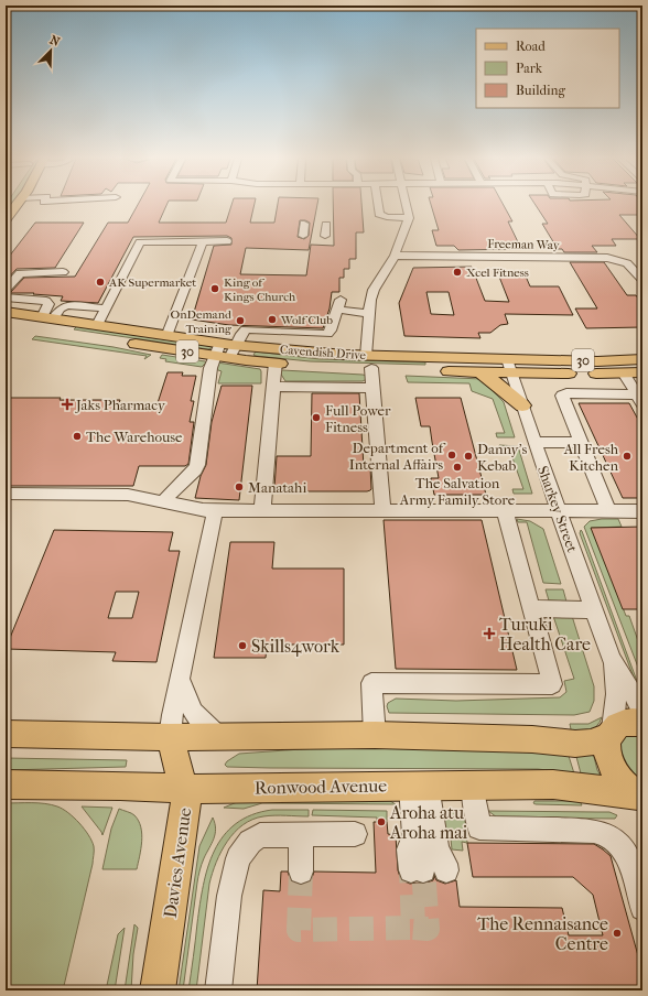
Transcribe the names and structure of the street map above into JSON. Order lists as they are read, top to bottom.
{
  "streets": {
    "main road": [
      "30",
      "Cavendish Drive",
      "Ronwood Avenue",
      "Davies Avenue"
    ],
    "street": ["Freeman Way", "Sharkey Street"]
  },
  "crossings": [
    ["Cavendish Drive", "Sharkey Street"],
    ["Ronwood Avenue", "Davies Avenue"]
  ],
  "places": {
    "other": [
      "Xcel Fitness",
      "AK Supermarket",
      "King of Kings Church",
      "Wolf Club",
      "OnDemand Training",
      "Full Power Fitness",
      "The Warehouse",
      "Department of Internal Affairs",
      "Danny's Kebab",
      "All Fresh Kitchen",
      "The Salvation Army Family Store",
      "Manatahi",
      "Skills4work",
      "Aroha atu Aroha mai",
      "The Rennaisance Centre"
    ],
    "health": ["Jaks Pharmacy", "Turuki Health Care"]
  },
  "legend": ["Road", "Park", "Building"],
  "north": "top right"
}
